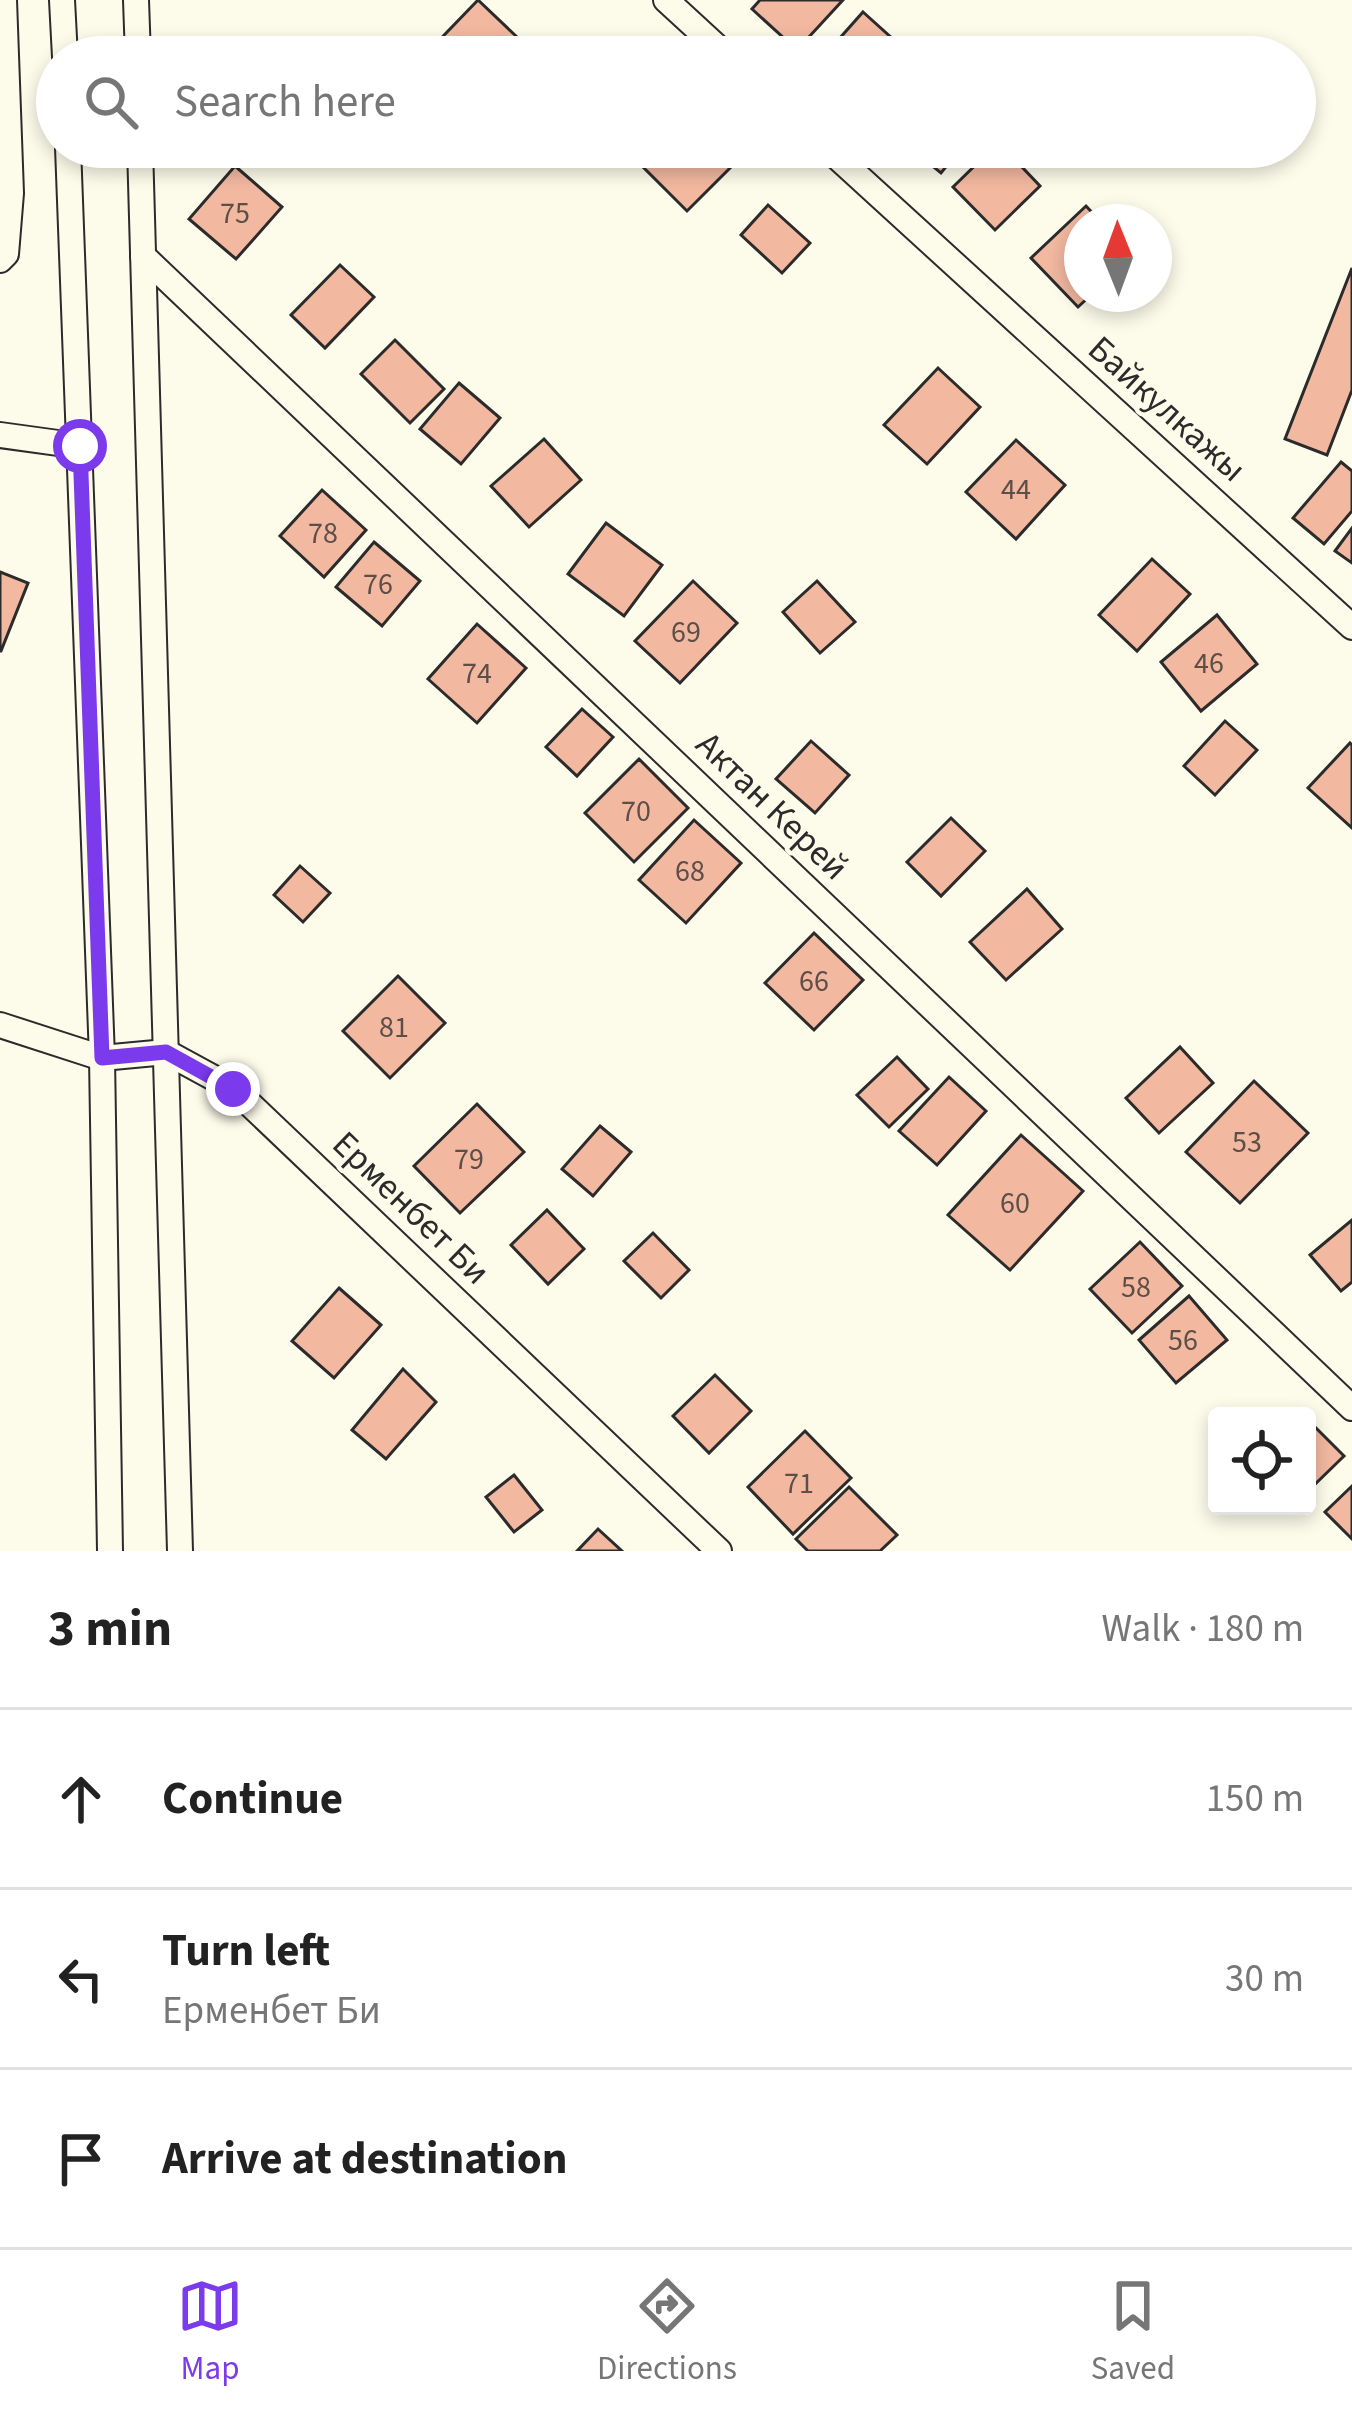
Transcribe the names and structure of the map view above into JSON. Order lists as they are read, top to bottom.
{
  "streets": {
    "street": ["Байкулкажы", "Актан Керей", "Ерменбет Би"]
  },
  "house_numbers": [
    "75",
    "44",
    "78",
    "76",
    "69",
    "46",
    "74",
    "70",
    "68",
    "66",
    "81",
    "53",
    "79",
    "60",
    "58",
    "56",
    "71"
  ],
  "north": "top",
  "page": {
    "search": "Search here",
    "heading": ["3 min", "Walk · 180 m"],
    "list": [
      ["Continue", "150 m"],
      ["Turn left", "Ерменбет Би", "30 m"],
      "Arrive at destination"
    ],
    "nav": ["Map", "Directions", "Saved"]
  }
}
